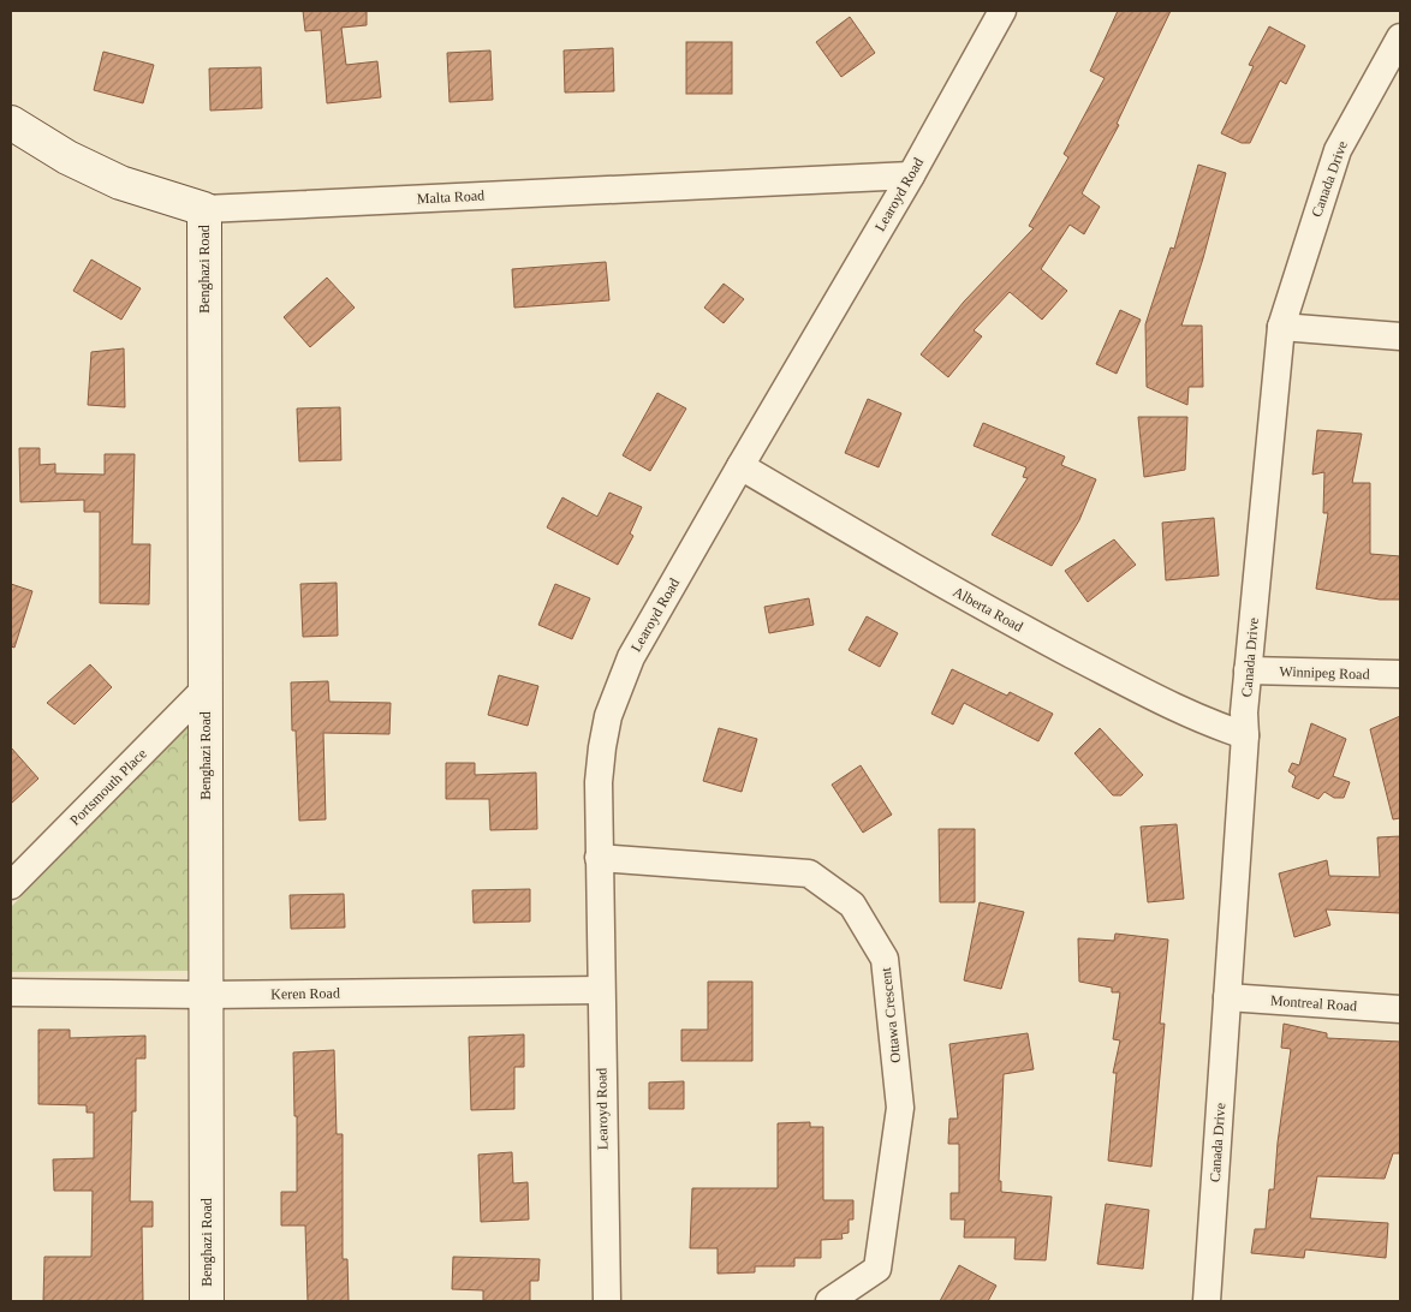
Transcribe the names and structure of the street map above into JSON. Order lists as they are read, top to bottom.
{
  "streets": {
    "street": [
      "Canada Drive",
      "Learoyd Road",
      "Malta Road",
      "Benghazi Road",
      "Alberta Road",
      "Winnipeg Road",
      "Portsmouth Place",
      "Keren Road",
      "Montreal Road",
      "Ottawa Crescent"
    ]
  },
  "crossings": [
    ["Canada Drive", "Alberta Road"],
    ["Canada Drive", "Winnipeg Road"],
    ["Canada Drive", "Montreal Road"],
    ["Learoyd Road", "Malta Road"],
    ["Learoyd Road", "Alberta Road"],
    ["Learoyd Road", "Keren Road"],
    ["Learoyd Road", "Ottawa Crescent"],
    ["Malta Road", "Benghazi Road"],
    ["Benghazi Road", "Portsmouth Place"],
    ["Benghazi Road", "Keren Road"]
  ]
}
